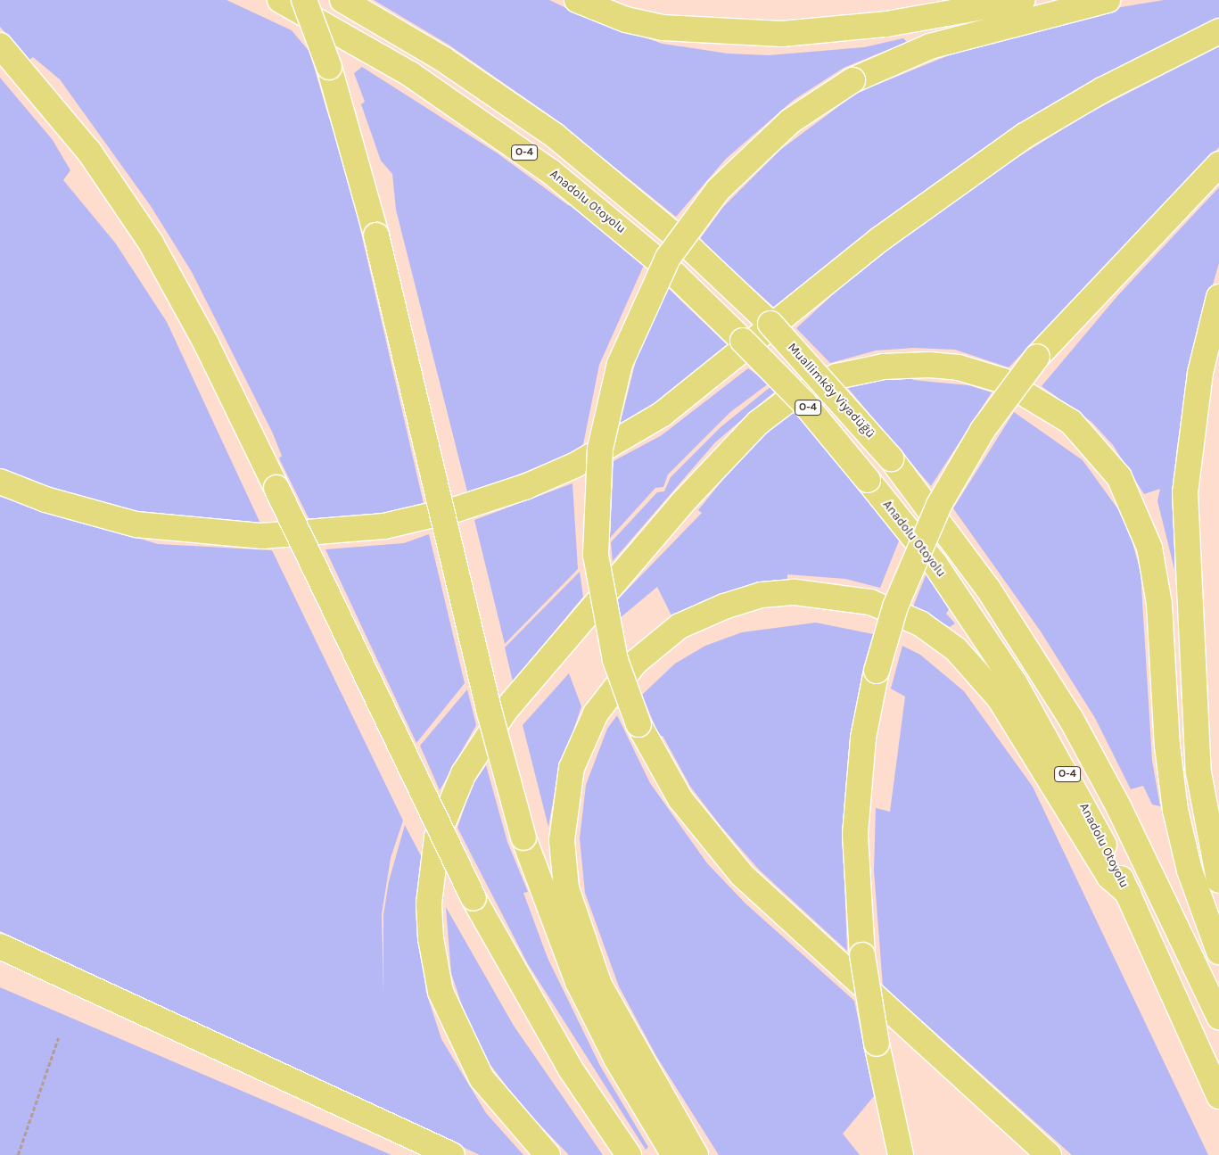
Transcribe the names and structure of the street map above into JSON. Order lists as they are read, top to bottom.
{
  "streets": {
    "highway": ["O-4", "Anadolu Otoyolu", "Muallimköy Viyadüğü"]
  }
}
